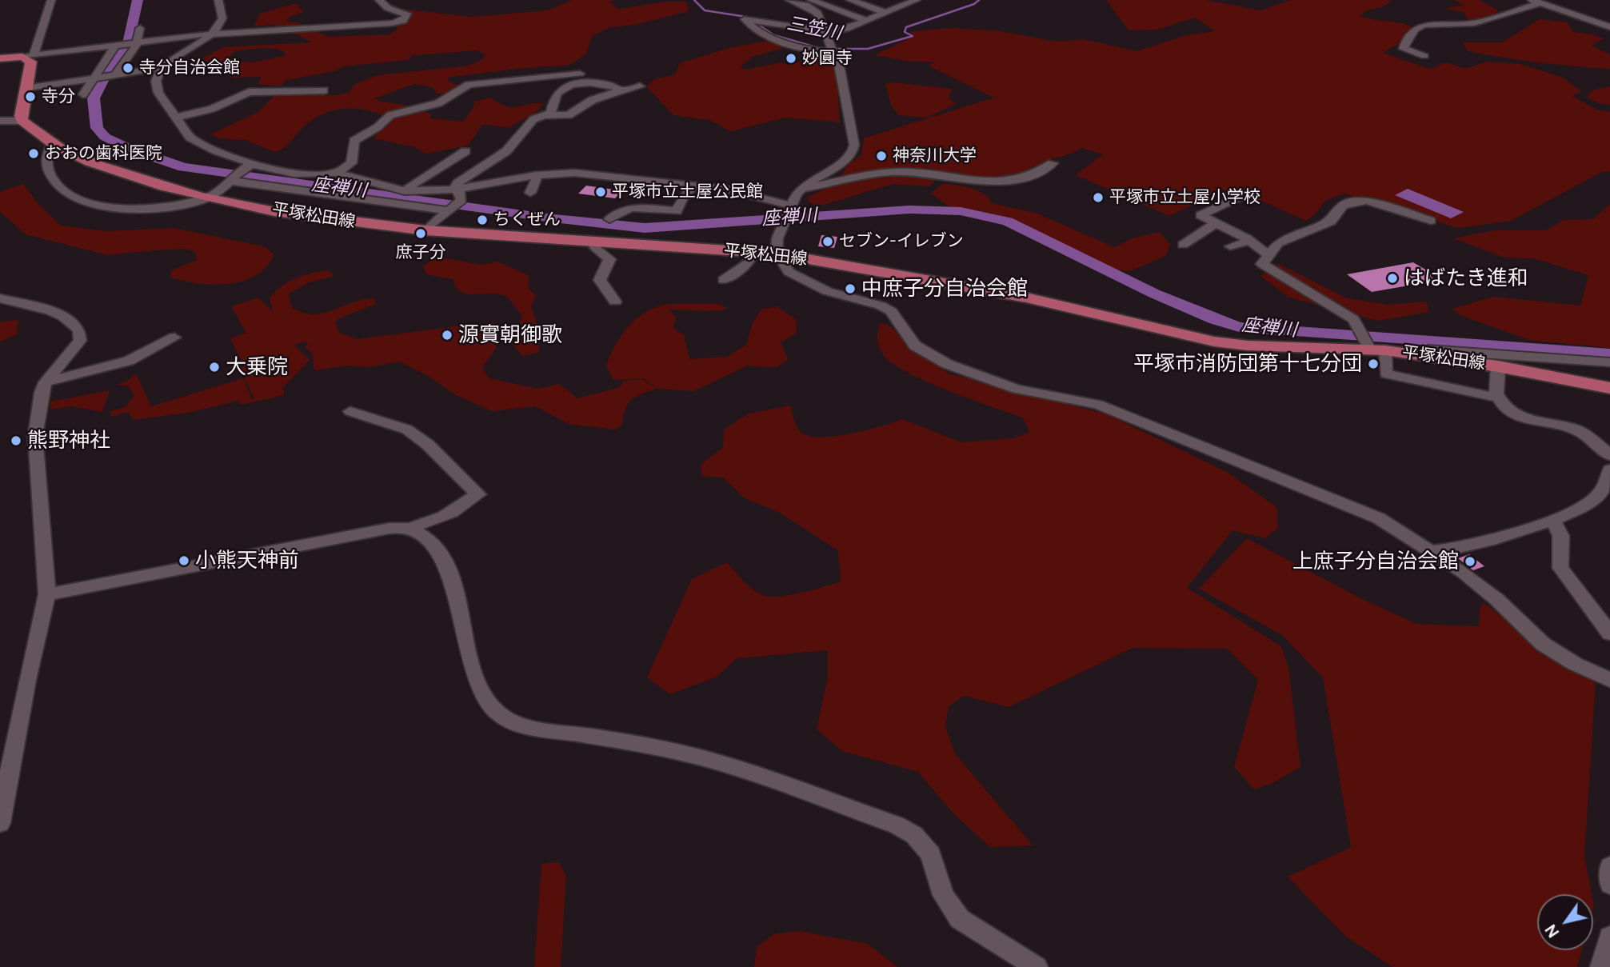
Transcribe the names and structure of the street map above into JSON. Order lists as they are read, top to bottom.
{
  "streets": {
    "main road": ["平塚松田線"]
  },
  "water": ["三笠川", "座禅川"],
  "places": [
    "妙圓寺",
    "寺分自治会館",
    "寺分",
    "おおの歯科医院",
    "神奈川大学",
    "平塚市立土屋公民館",
    "平塚市立土屋小学校",
    "ちくぜん",
    "庶子分",
    "セブン-イレブン",
    "はばたき進和",
    "中庶子分自治会館",
    "源實朝御歌",
    "平塚市消防団第十七分団",
    "大乗院",
    "熊野神社",
    "小熊天神前",
    "上庶子分自治会館"
  ],
  "north": "bottom left"
}
